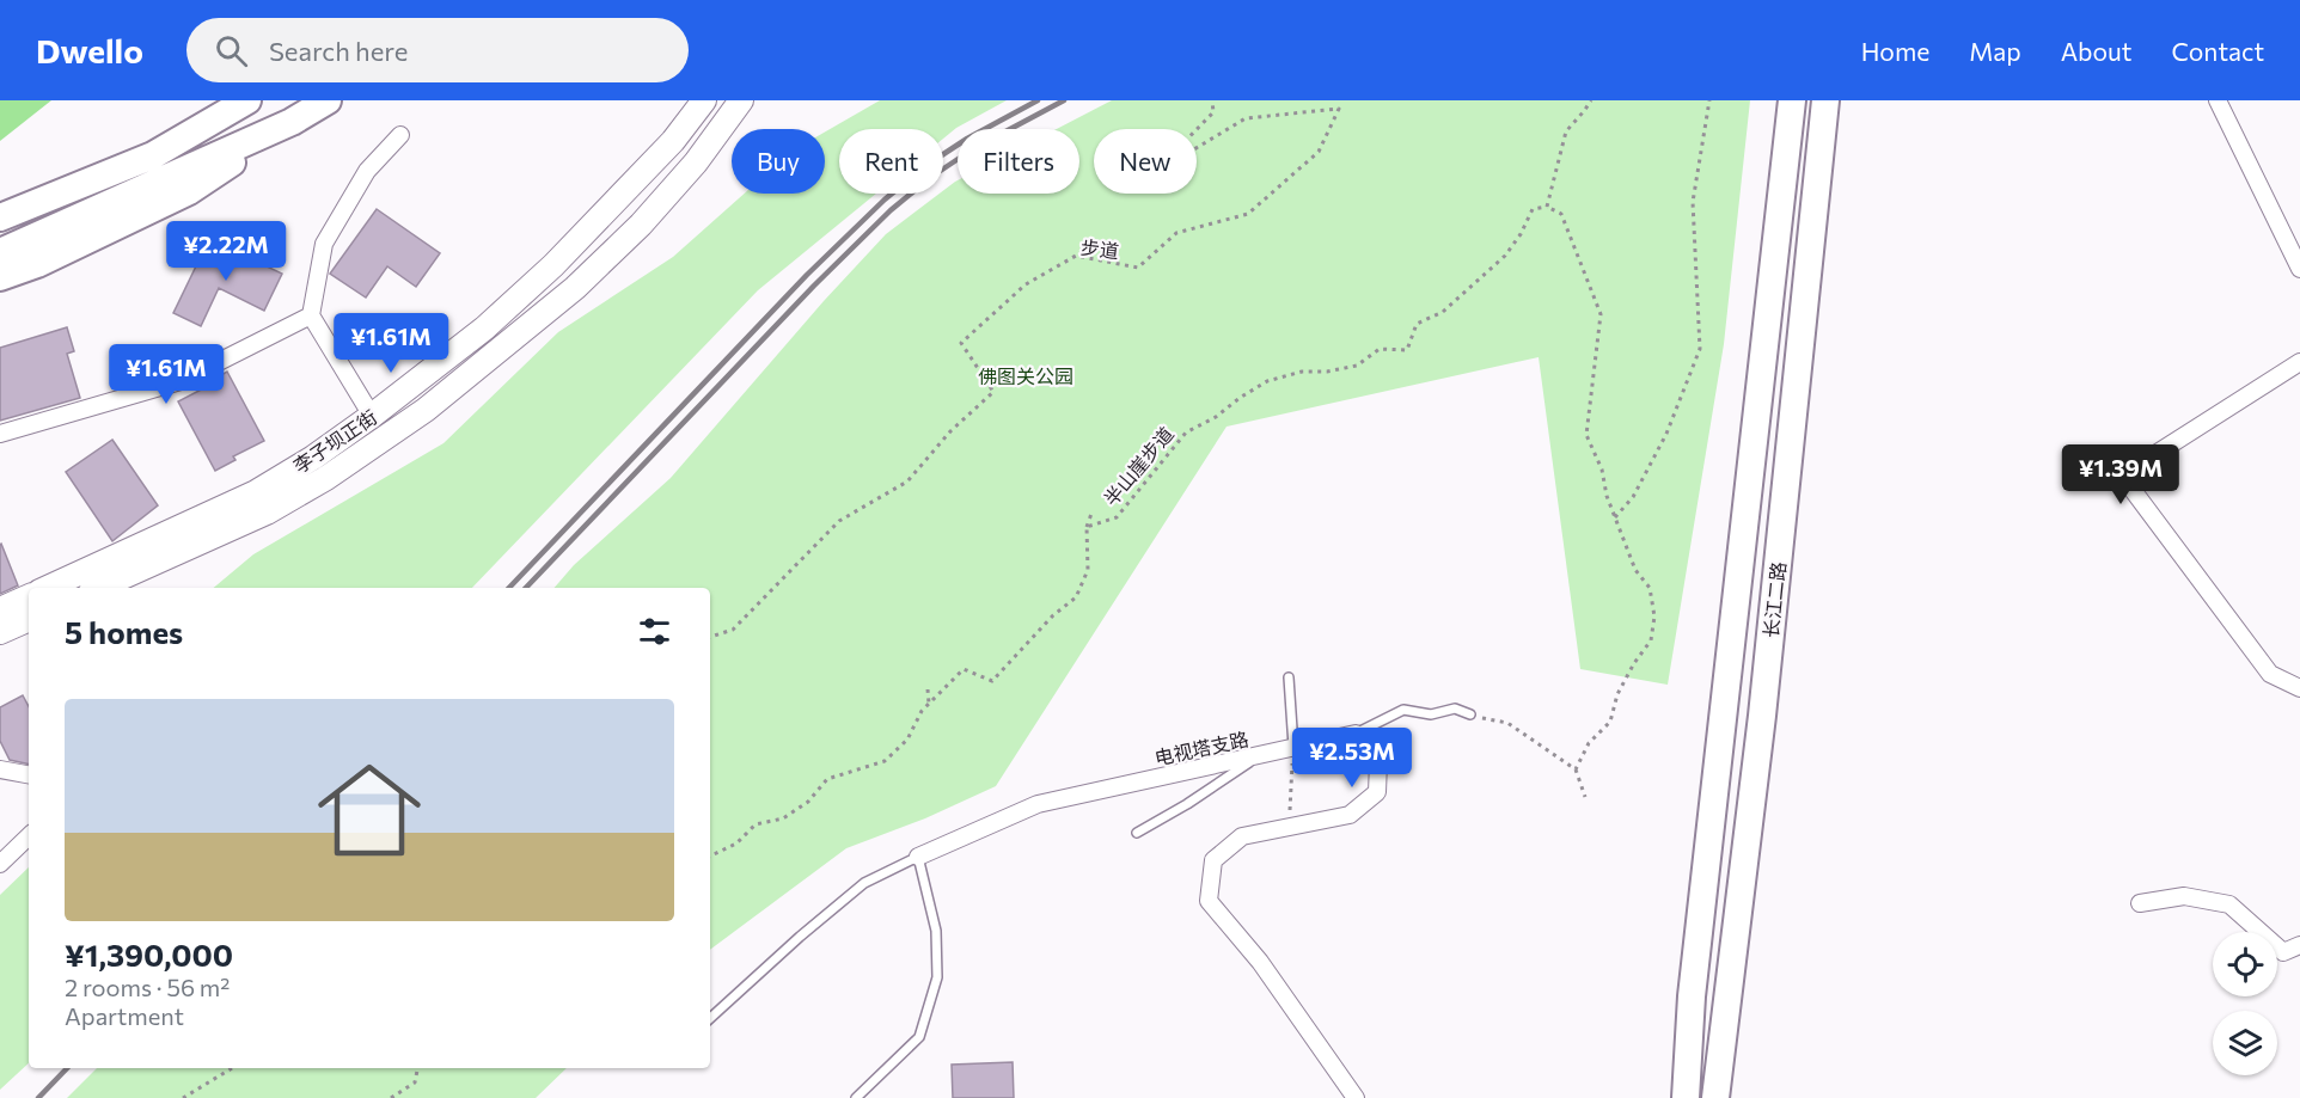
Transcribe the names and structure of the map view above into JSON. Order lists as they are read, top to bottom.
{
  "streets": {
    "main road": ["李子坝正街", "长江二路"],
    "street": ["电视塔支路"],
    "path": ["步道", "半山崖步道"]
  },
  "parks": ["佛图关公园"],
  "page": {
    "header": "Dwello",
    "search": "Search here",
    "nav": [
      "Home",
      "Map",
      "About",
      "Contact"
    ],
    "chip": [
      "Buy",
      "Rent",
      "Filters",
      "New"
    ],
    "price": [
      "¥2.22M",
      "¥1.61M",
      "¥1.61M",
      "¥1.39M",
      "¥2.53M"
    ],
    "heading": "5 homes",
    "list": [
      {
        "name": "¥1,390,000",
        "note": "2 rooms · 56 m² · Apartment"
      }
    ]
  }
}
